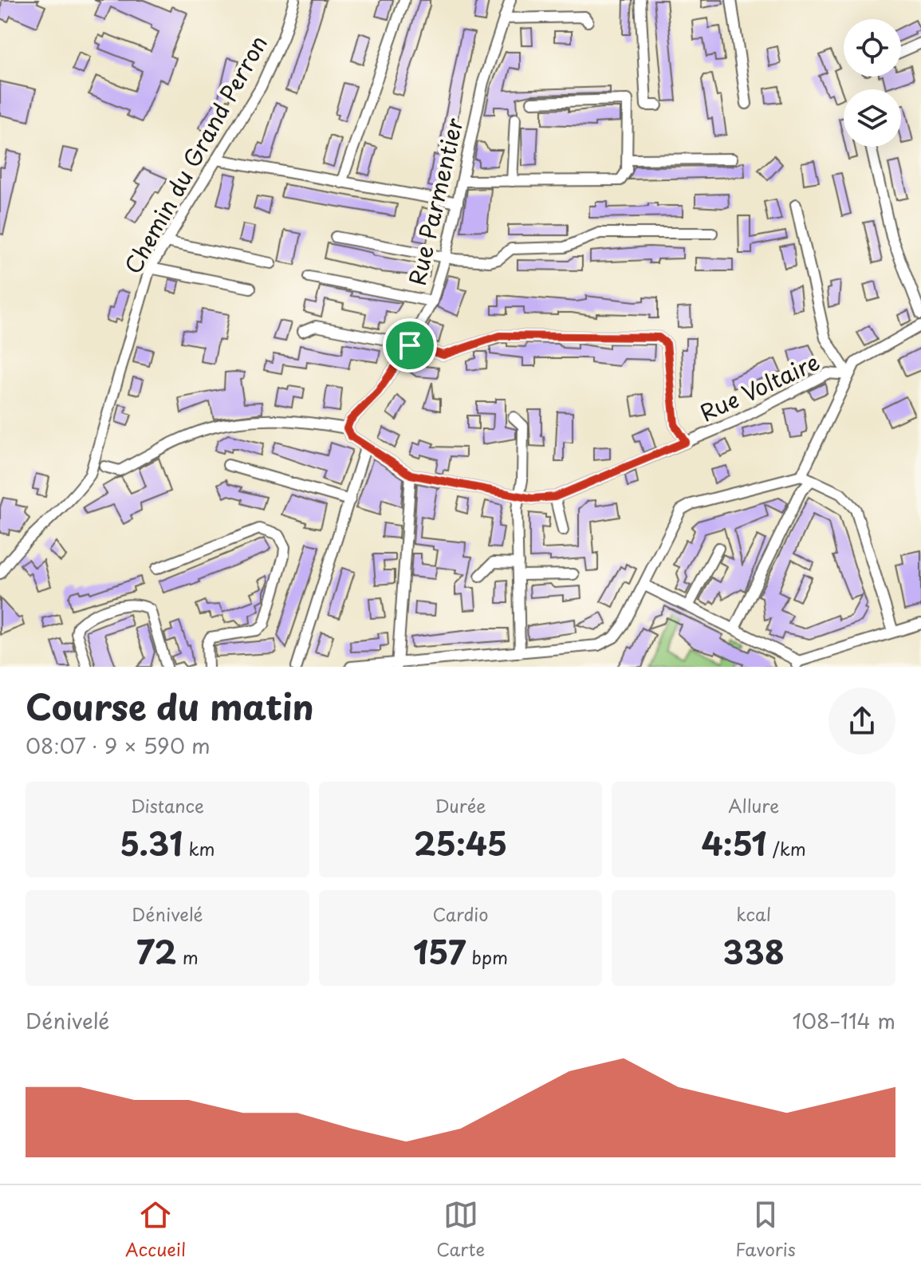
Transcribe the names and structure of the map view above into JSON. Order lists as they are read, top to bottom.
{
  "streets": {
    "street": ["Chemin du Grand Perron", "Rue Parmentier", "Rue Voltaire"]
  },
  "crossings": [
    ["Rue Parmentier", "Rue Voltaire"]
  ],
  "page": {
    "heading": ["Course du matin", "08:07 · 9 × 590 m"],
    "stats": [
      ["Distance", "5.31 km"],
      ["Durée", "25:45"],
      ["Allure", "4:51 /km"],
      ["Dénivelé", "72 m"],
      ["Cardio", "157 bpm"],
      ["kcal", "338"]
    ],
    "chart": ["Dénivelé", "108–114 m"],
    "tabs": ["Accueil", "Carte", "Favoris"]
  }
}
